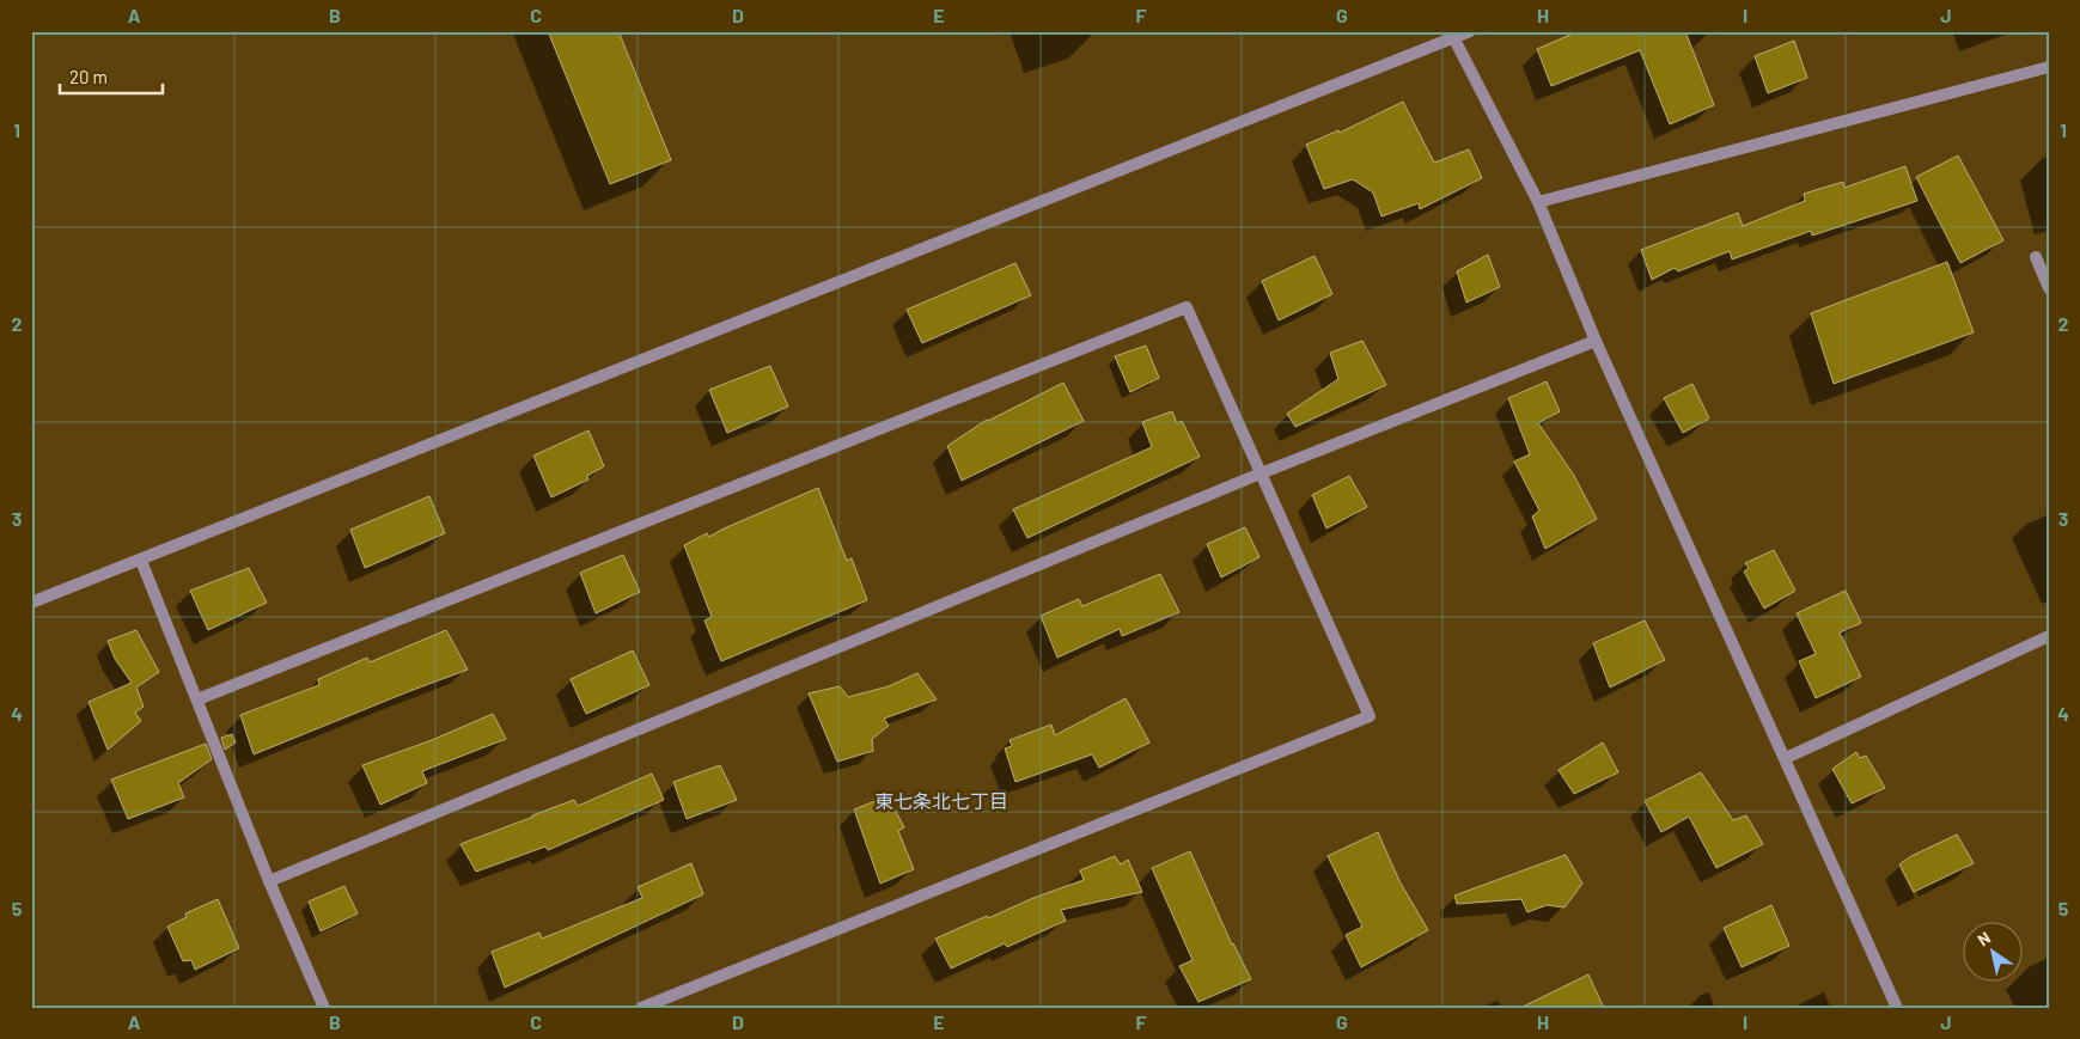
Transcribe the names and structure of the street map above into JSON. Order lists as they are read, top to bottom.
{
  "districts": ["東七条北七丁目"],
  "scale_bar": "20 m",
  "north": "top left",
  "grid": {
    "columns": [
      "A",
      "B",
      "C",
      "D",
      "E",
      "F",
      "G",
      "H",
      "I",
      "J"
    ],
    "rows": [
      "1",
      "2",
      "3",
      "4",
      "5"
    ]
  }
}
